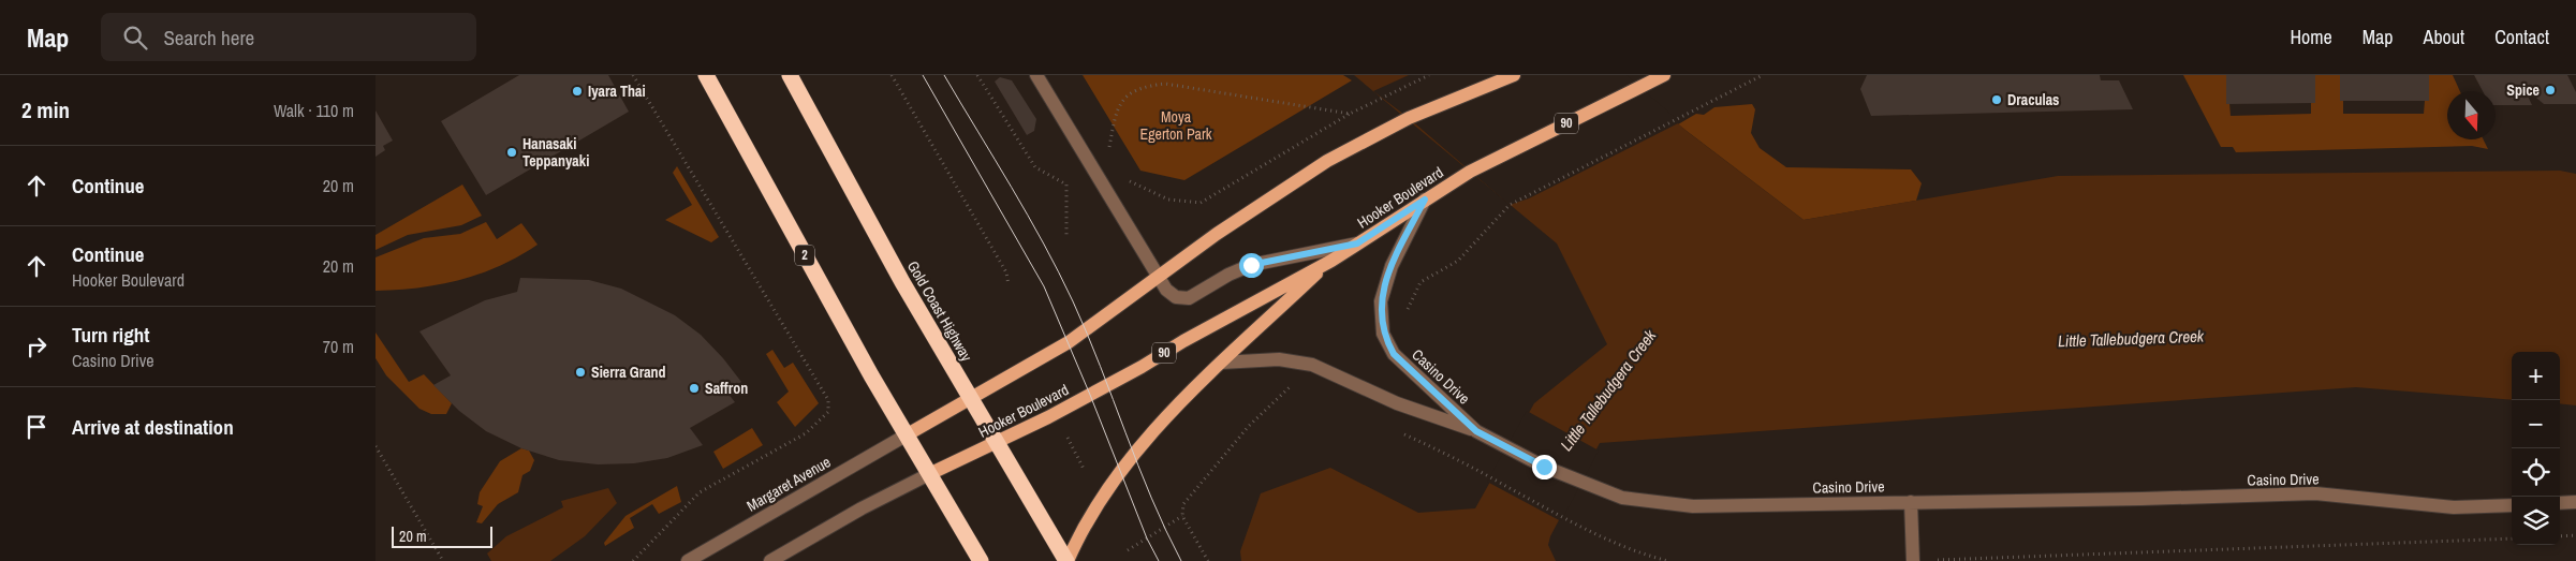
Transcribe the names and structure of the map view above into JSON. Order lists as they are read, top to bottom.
{
  "streets": {
    "highway": ["2", "Gold Coast Highway"],
    "main road": ["90", "Hooker Boulevard"],
    "street": ["Casino Drive", "Margaret Avenue"]
  },
  "crossings": [
    ["Hooker Boulevard", "2"],
    ["Hooker Boulevard", "Gold Coast Highway"],
    ["Hooker Boulevard", "Casino Drive"],
    ["2", "Margaret Avenue"]
  ],
  "water": ["Little Tallebudgera Creek"],
  "parks": ["Moya Egerton Park"],
  "places": [
    "Spice",
    "Iyara Thai",
    "Draculas",
    "Hanasaki Teppanyaki",
    "Sierra Grand",
    "Saffron"
  ],
  "scale_bar": "20 m",
  "north": "bottom",
  "page": {
    "header": "Map",
    "search": "Search here",
    "nav": [
      "Home",
      "Map",
      "About",
      "Contact"
    ],
    "heading": ["2 min", "Walk · 110 m"],
    "list": [
      ["Continue", "20 m"],
      ["Continue", "Hooker Boulevard", "20 m"],
      ["Turn right", "Casino Drive", "70 m"],
      "Arrive at destination"
    ],
    "map_buttons": ["+", "−"],
    "scale": "20 m"
  }
}
